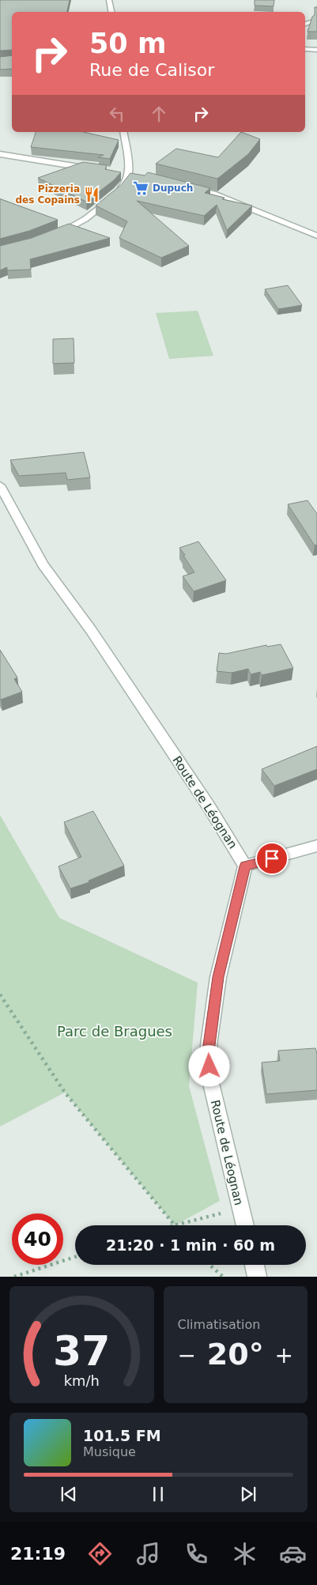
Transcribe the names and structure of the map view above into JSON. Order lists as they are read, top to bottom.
{
  "streets": {
    "street": ["Route de Léognan"]
  },
  "parks": ["Parc de Bragues"],
  "places": {
    "supermarket": ["Dupuch"],
    "restaurant": ["Pizzeria des Copains"]
  },
  "page": {
    "turn": ["50 m", "Rue de Calisor"],
    "limit": "40",
    "trip": "21:20 · 1 min · 60 m",
    "tile": "Climatisation",
    "heat": ["−", "20°", "+"],
    "song": ["101.5 FM", "Musique"],
    "tabs": "21:19",
    "gauge": ["37", "km/h"]
  }
}
